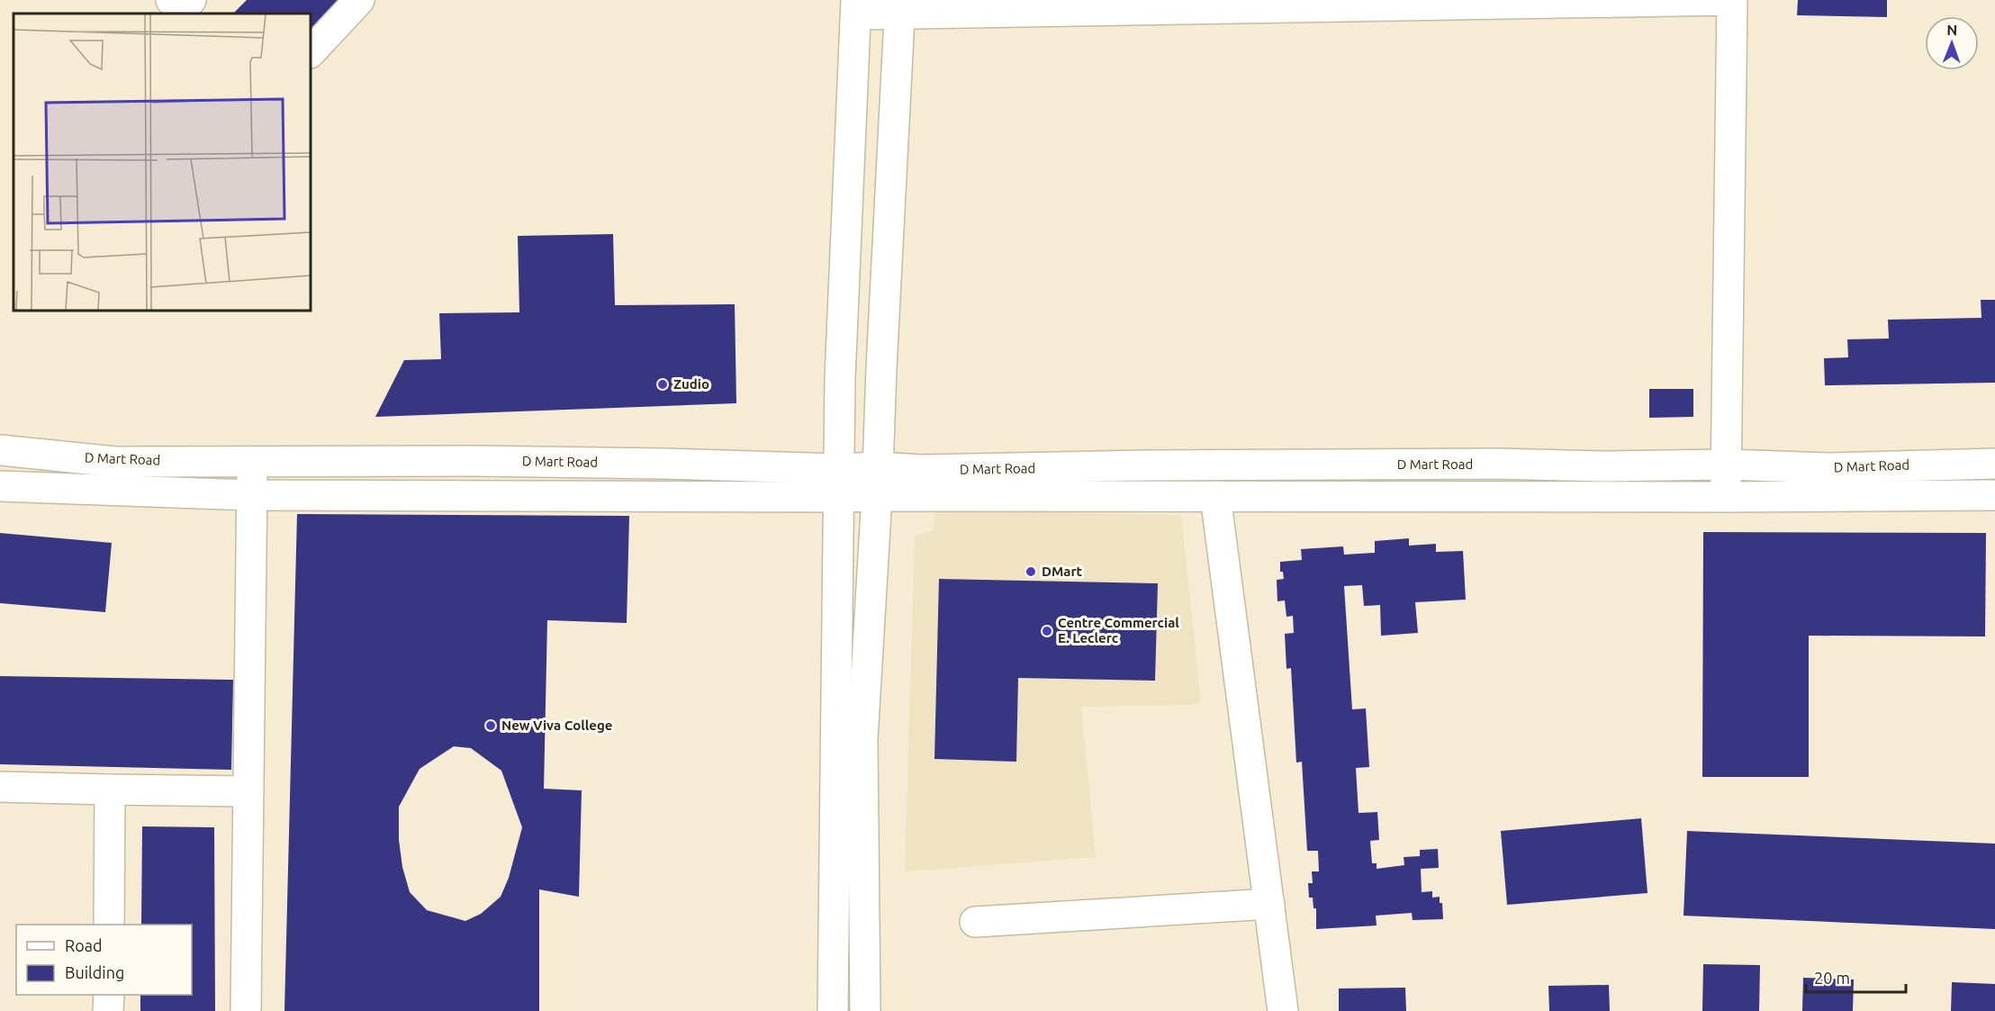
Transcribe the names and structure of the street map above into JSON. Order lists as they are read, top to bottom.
{
  "streets": {
    "street": ["D Mart Road"]
  },
  "places": [
    "Zudio",
    "DMart",
    "Centre Commercial E. Leclerc",
    "New Viva College"
  ],
  "legend": ["Road", "Building"],
  "scale_bar": "20 m",
  "north": "top"
}
